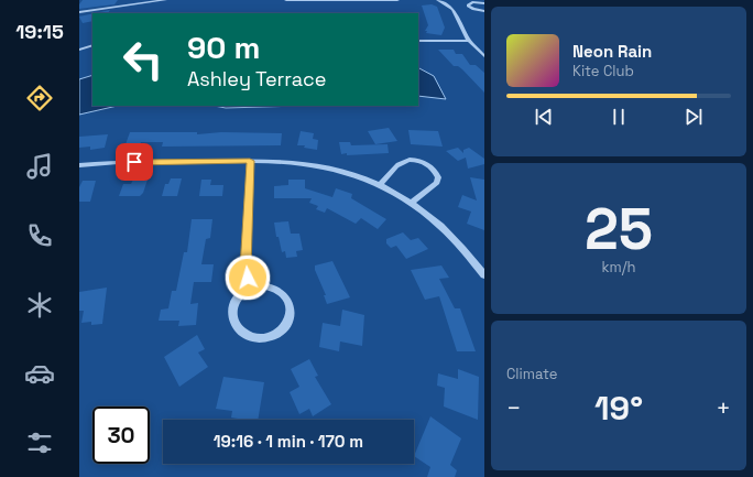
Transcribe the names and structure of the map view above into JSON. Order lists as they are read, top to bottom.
{
  "page": {
    "tabs": "19:15",
    "turn": ["90 m", "Ashley Terrace"],
    "song": ["Neon Rain", "Kite Club"],
    "tile": [
      ["25", "km/h"],
      "Climate"
    ],
    "heat": ["−", "19°", "+"],
    "limit": "30",
    "trip": "19:16 · 1 min · 170 m"
  }
}
